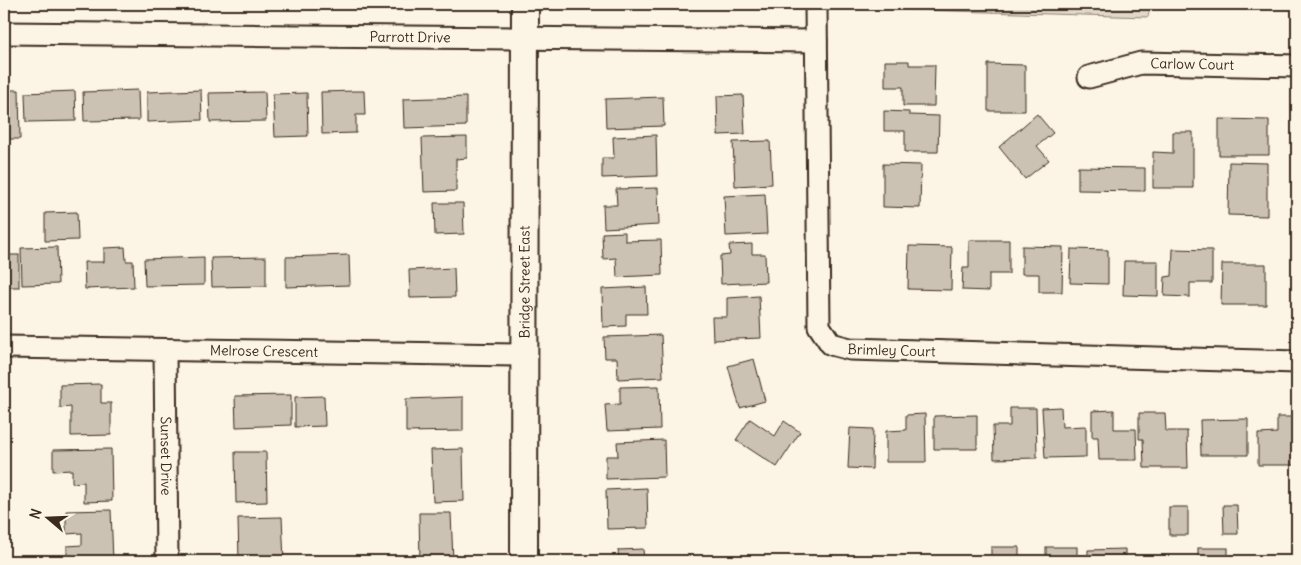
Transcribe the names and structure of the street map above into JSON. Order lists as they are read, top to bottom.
{
  "streets": {
    "street": [
      "Parrott Drive",
      "Carlow Court",
      "Bridge Street East",
      "Brimley Court",
      "Melrose Crescent",
      "Sunset Drive"
    ]
  },
  "crossings": [
    ["Parrott Drive", "Bridge Street East"],
    ["Parrott Drive", "Brimley Court"],
    ["Bridge Street East", "Melrose Crescent"],
    ["Melrose Crescent", "Sunset Drive"]
  ],
  "north": "left"
}
